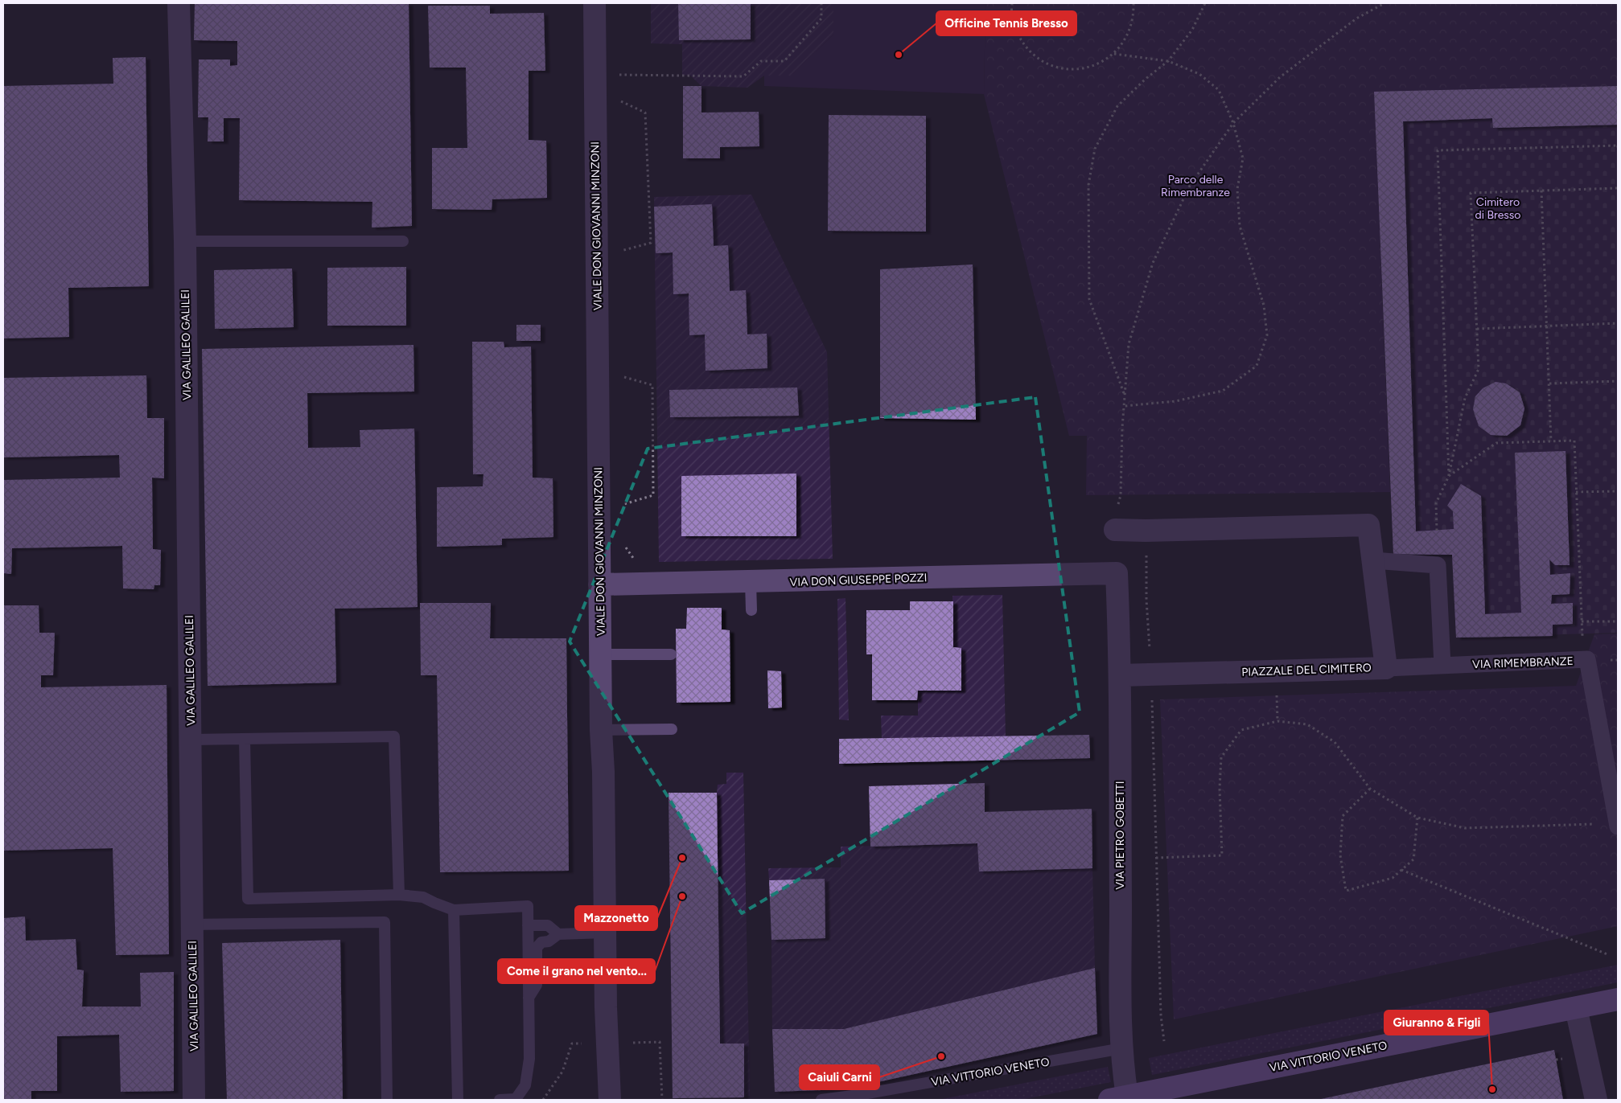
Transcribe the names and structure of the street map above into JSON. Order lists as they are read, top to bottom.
{
  "streets": {
    "main road": ["VIA VITTORIO VENETO"],
    "street": [
      "VIALE DON GIOVANNI MINZONI",
      "VIA GALILEO GALILEI",
      "VIA DON GIUSEPPE POZZI",
      "VIA RIMEMBRANZE",
      "PIAZZALE DEL CIMITERO",
      "VIA PIETRO GOBETTI"
    ]
  },
  "crossings": [
    ["VIALE DON GIOVANNI MINZONI", "VIA DON GIUSEPPE POZZI"],
    ["VIA DON GIUSEPPE POZZI", "VIA PIETRO GOBETTI"],
    ["VIA RIMEMBRANZE", "PIAZZALE DEL CIMITERO"],
    ["PIAZZALE DEL CIMITERO", "VIA PIETRO GOBETTI"],
    ["VIA PIETRO GOBETTI", "VIA VITTORIO VENETO"]
  ],
  "parks": ["Parco delle Rimembranze", "Cimitero di Bresso"],
  "places": [
    "Officine Tennis Bresso",
    "Mazzonetto",
    "Come il grano nel vento...",
    "Caiuli Carni",
    "Giuranno & Figli"
  ]
}
